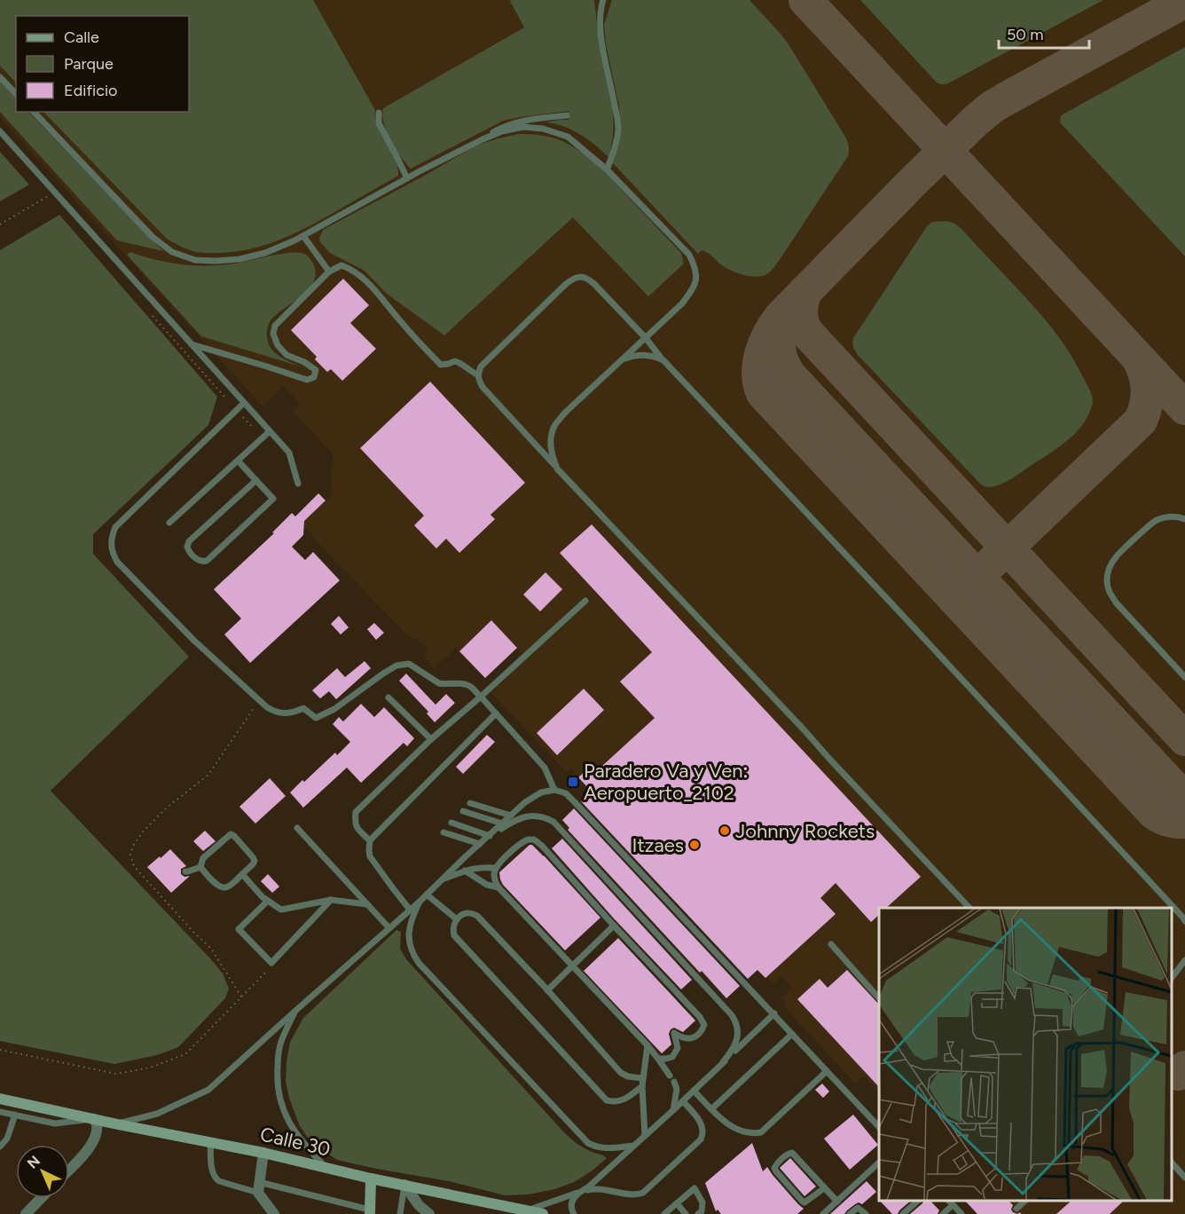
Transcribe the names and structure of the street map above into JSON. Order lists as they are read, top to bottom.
{
  "streets": {
    "street": ["Calle 30"]
  },
  "places": {
    "transit": ["Paradero Va y Ven: Aeropuerto_2102"],
    "other": ["Johnny Rockets", "Itzaes"]
  },
  "legend": ["Calle", "Parque", "Edificio"],
  "scale_bar": "50 m",
  "north": "top left"
}
